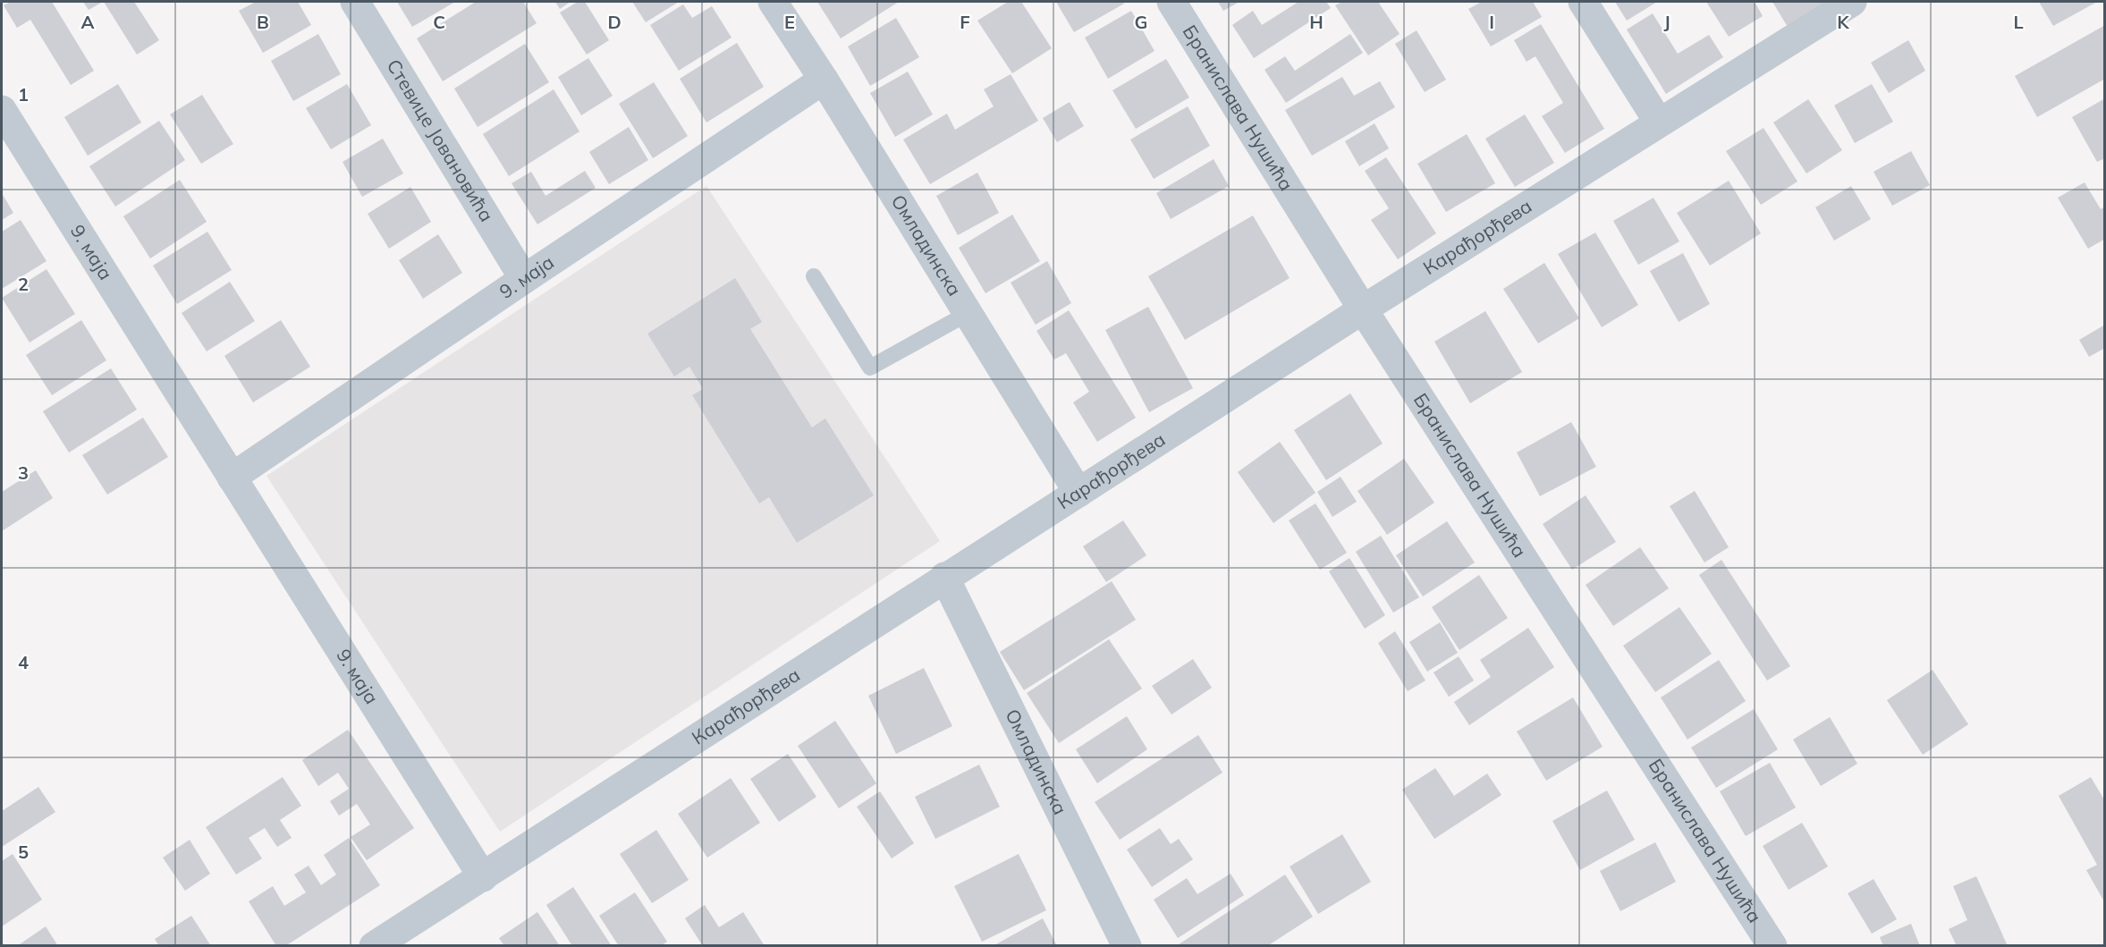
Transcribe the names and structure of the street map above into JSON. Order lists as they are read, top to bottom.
{
  "streets": {
    "street": [
      "Бранислава Нушића",
      "Стевице Јовановића",
      "Карађорђева",
      "Омладинска",
      "9. маја"
    ]
  },
  "crossings": [
    ["Бранислава Нушића", "Карађорђева"],
    ["Стевице Јовановића", "9. маја"],
    ["Карађорђева", "Омладинска"],
    ["Карађорђева", "9. маја"],
    ["Омладинска", "9. маја"]
  ],
  "grid": {
    "columns": [
      "A",
      "B",
      "C",
      "D",
      "E",
      "F",
      "G",
      "H",
      "I",
      "J",
      "K",
      "L"
    ],
    "rows": [
      "1",
      "2",
      "3",
      "4",
      "5"
    ]
  }
}
